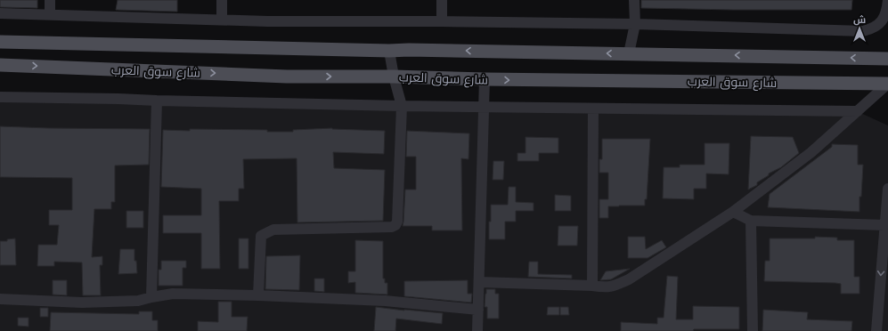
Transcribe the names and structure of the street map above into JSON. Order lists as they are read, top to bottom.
{
  "streets": {
    "main road": ["شارع سوق العرب"]
  },
  "north": "top"
}
